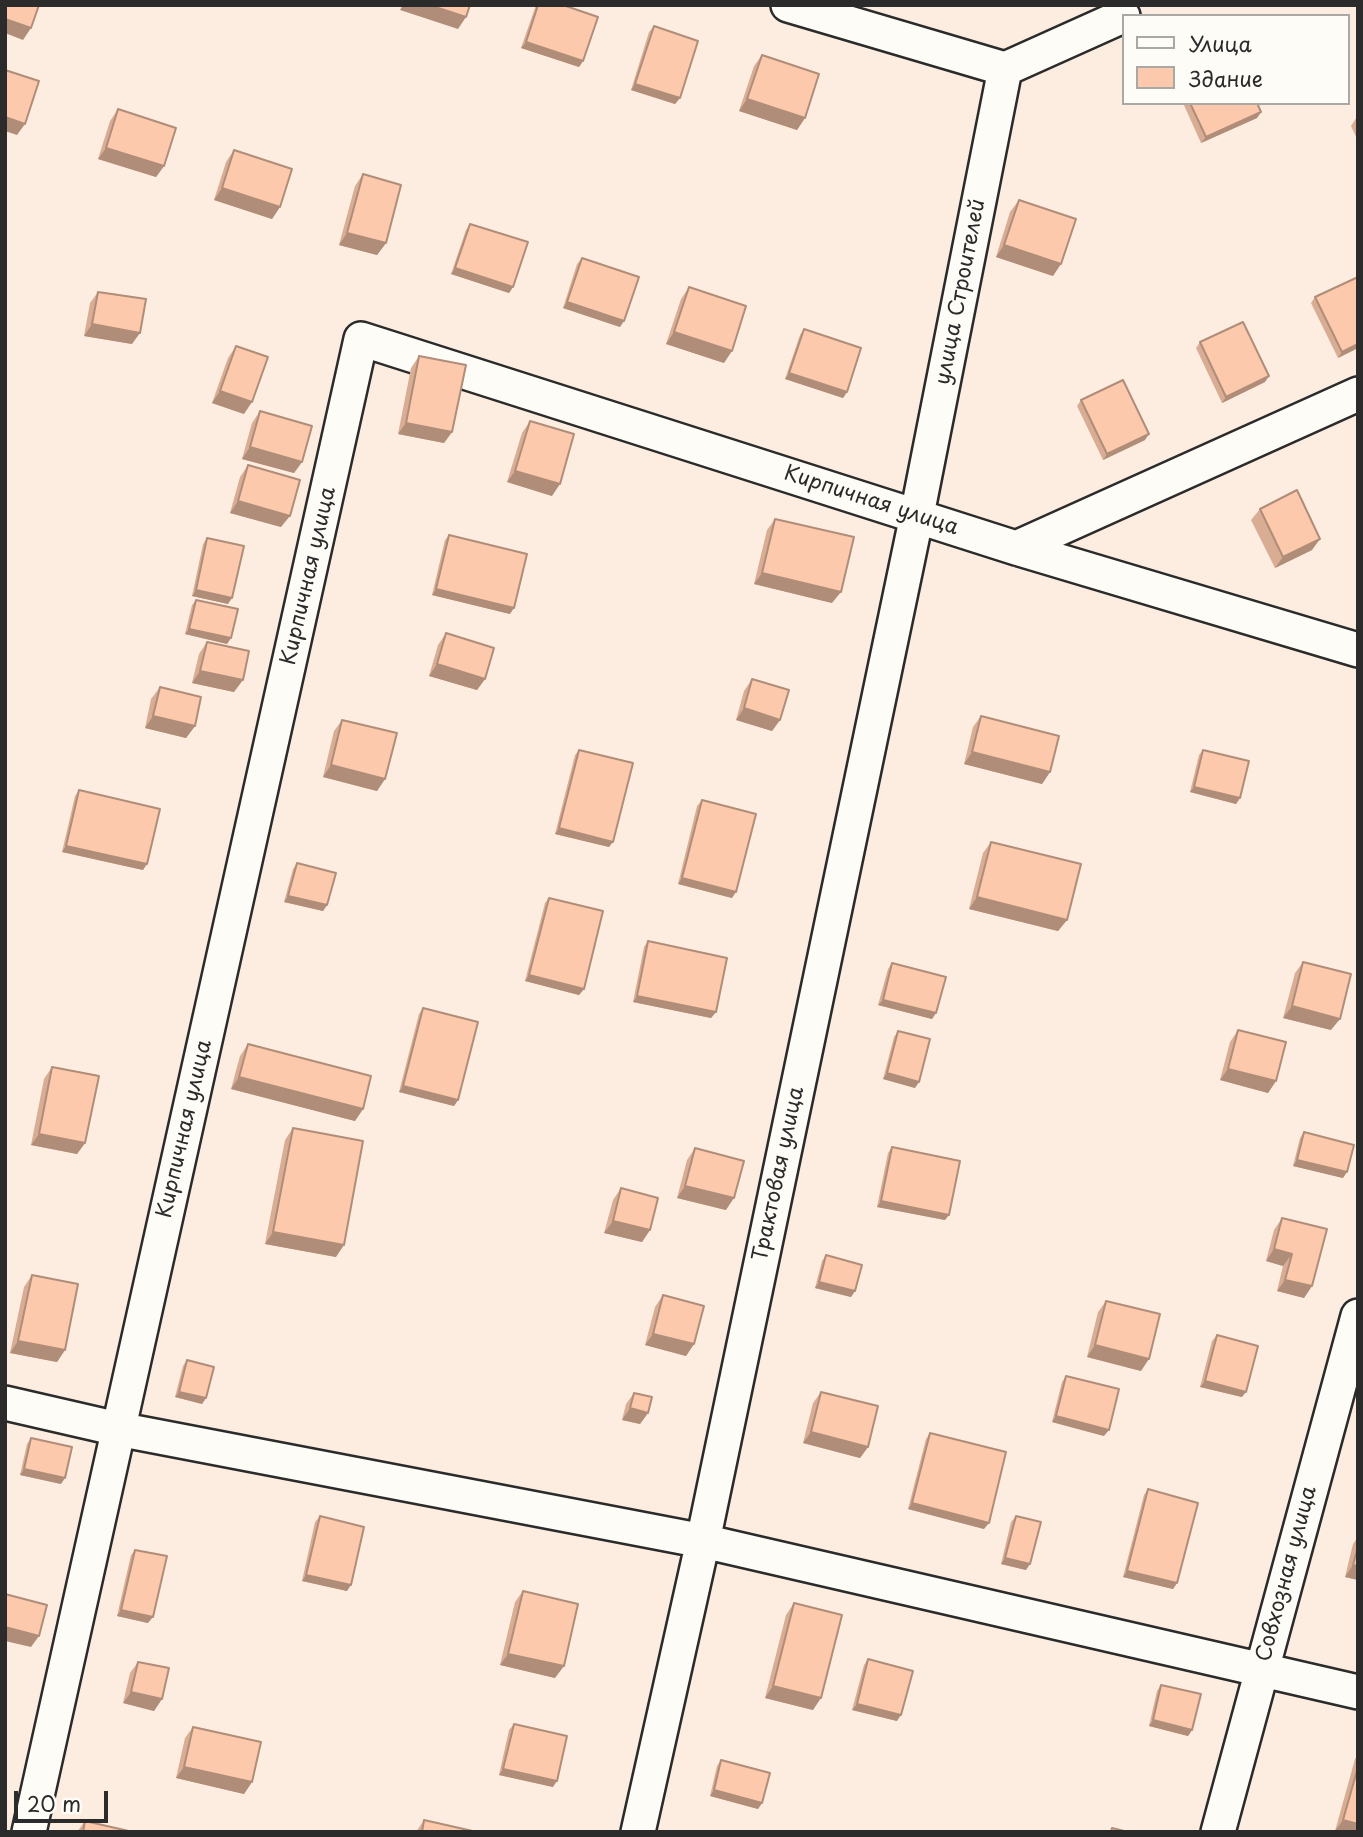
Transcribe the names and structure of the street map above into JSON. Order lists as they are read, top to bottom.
{
  "streets": {
    "street": [
      "улица Строителей",
      "Кирпичная улица",
      "Трактовая улица",
      "Совхозная улица"
    ]
  },
  "crossings": [
    ["улица Строителей", "Кирпичная улица"],
    ["улица Строителей", "Трактовая улица"],
    ["Кирпичная улица", "Трактовая улица"]
  ],
  "legend": ["Улица", "Здание"],
  "scale_bar": "20 m"
}
